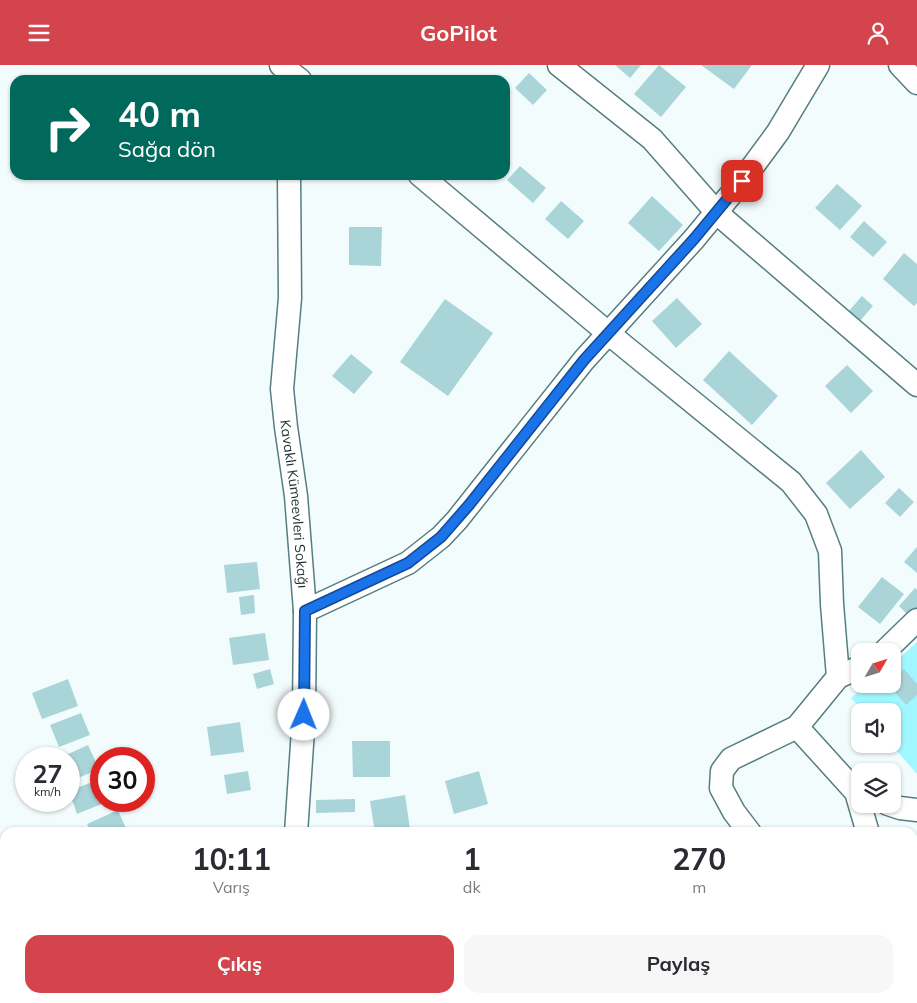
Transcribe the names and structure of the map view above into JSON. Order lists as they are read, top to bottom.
{
  "streets": {
    "street": ["Kavaklı Kümeevleri Sokağı"]
  },
  "north": "top right",
  "page": {
    "header": "GoPilot",
    "turn": ["40 m", "Sağa dön"],
    "speed": "27 km/h",
    "limit": "30",
    "eta": [
      "10:11",
      "Varış",
      "1",
      "dk",
      "270",
      "m"
    ],
    "buttons": ["Çıkış", "Paylaş"]
  }
}
